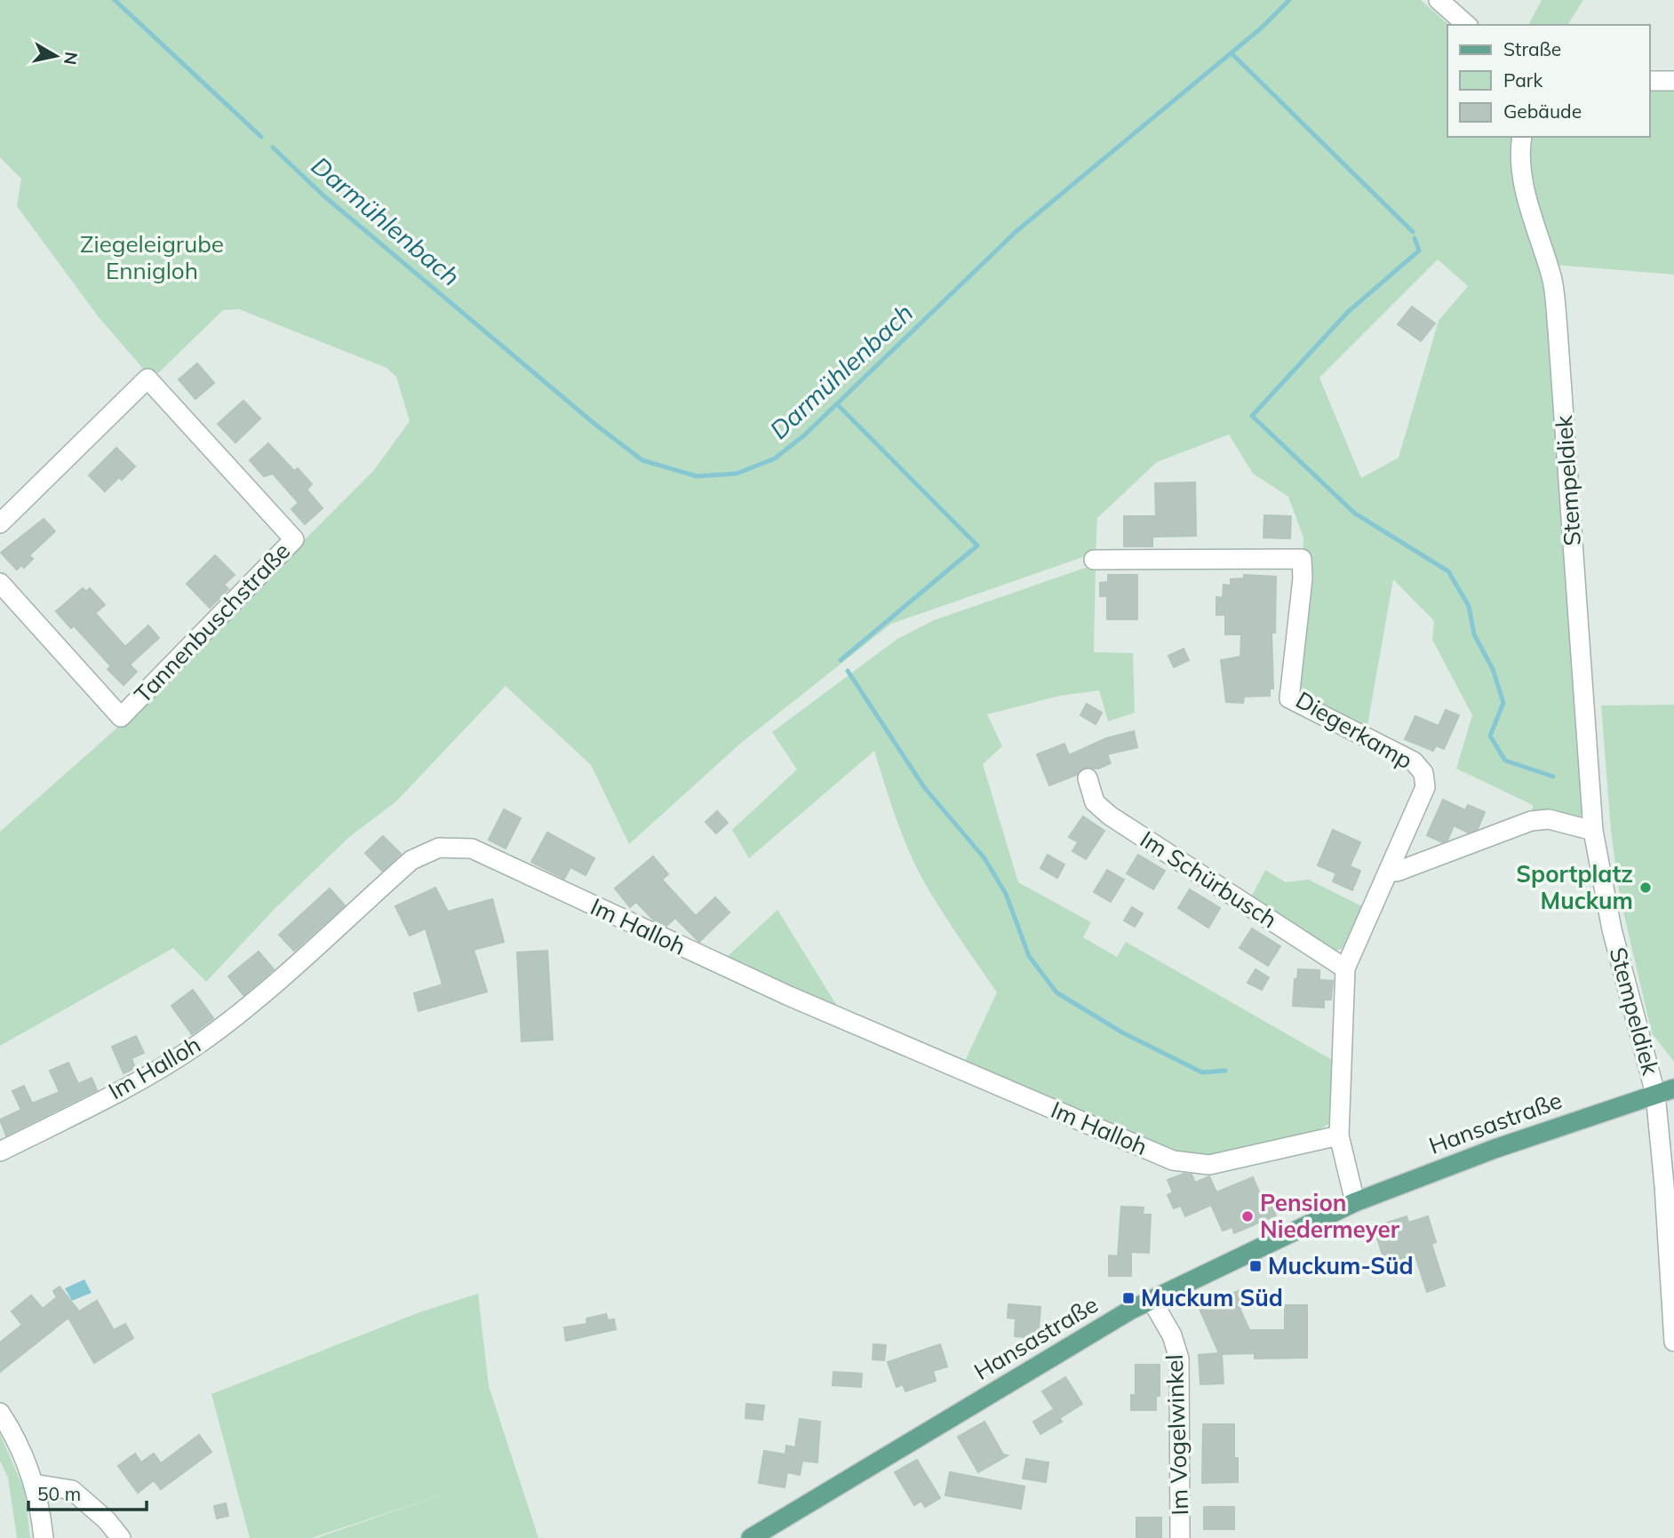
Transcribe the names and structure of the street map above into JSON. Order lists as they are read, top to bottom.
{
  "streets": {
    "main road": ["Hansastraße"],
    "street": [
      "Stempeldiek",
      "Tannenbuschstraße",
      "Diegerkamp",
      "Im Schürbusch",
      "Im Halloh",
      "Im Vogelwinkel"
    ]
  },
  "crossings": [
    ["Stempeldiek", "Hansastraße"],
    ["Diegerkamp", "Im Schürbusch"],
    ["Diegerkamp", "Im Halloh"],
    ["Diegerkamp", "Hansastraße"],
    ["Hansastraße", "Im Vogelwinkel"]
  ],
  "water": ["Darmühlenbach"],
  "parks": ["Ziegeleigrube Ennigloh"],
  "places": {
    "other": ["Sportplatz Muckum", "Pension Niedermeyer"],
    "transit": ["Muckum-Süd", "Muckum Süd"]
  },
  "legend": ["Straße", "Park", "Gebäude"],
  "scale_bar": "50 m",
  "north": "right"
}
